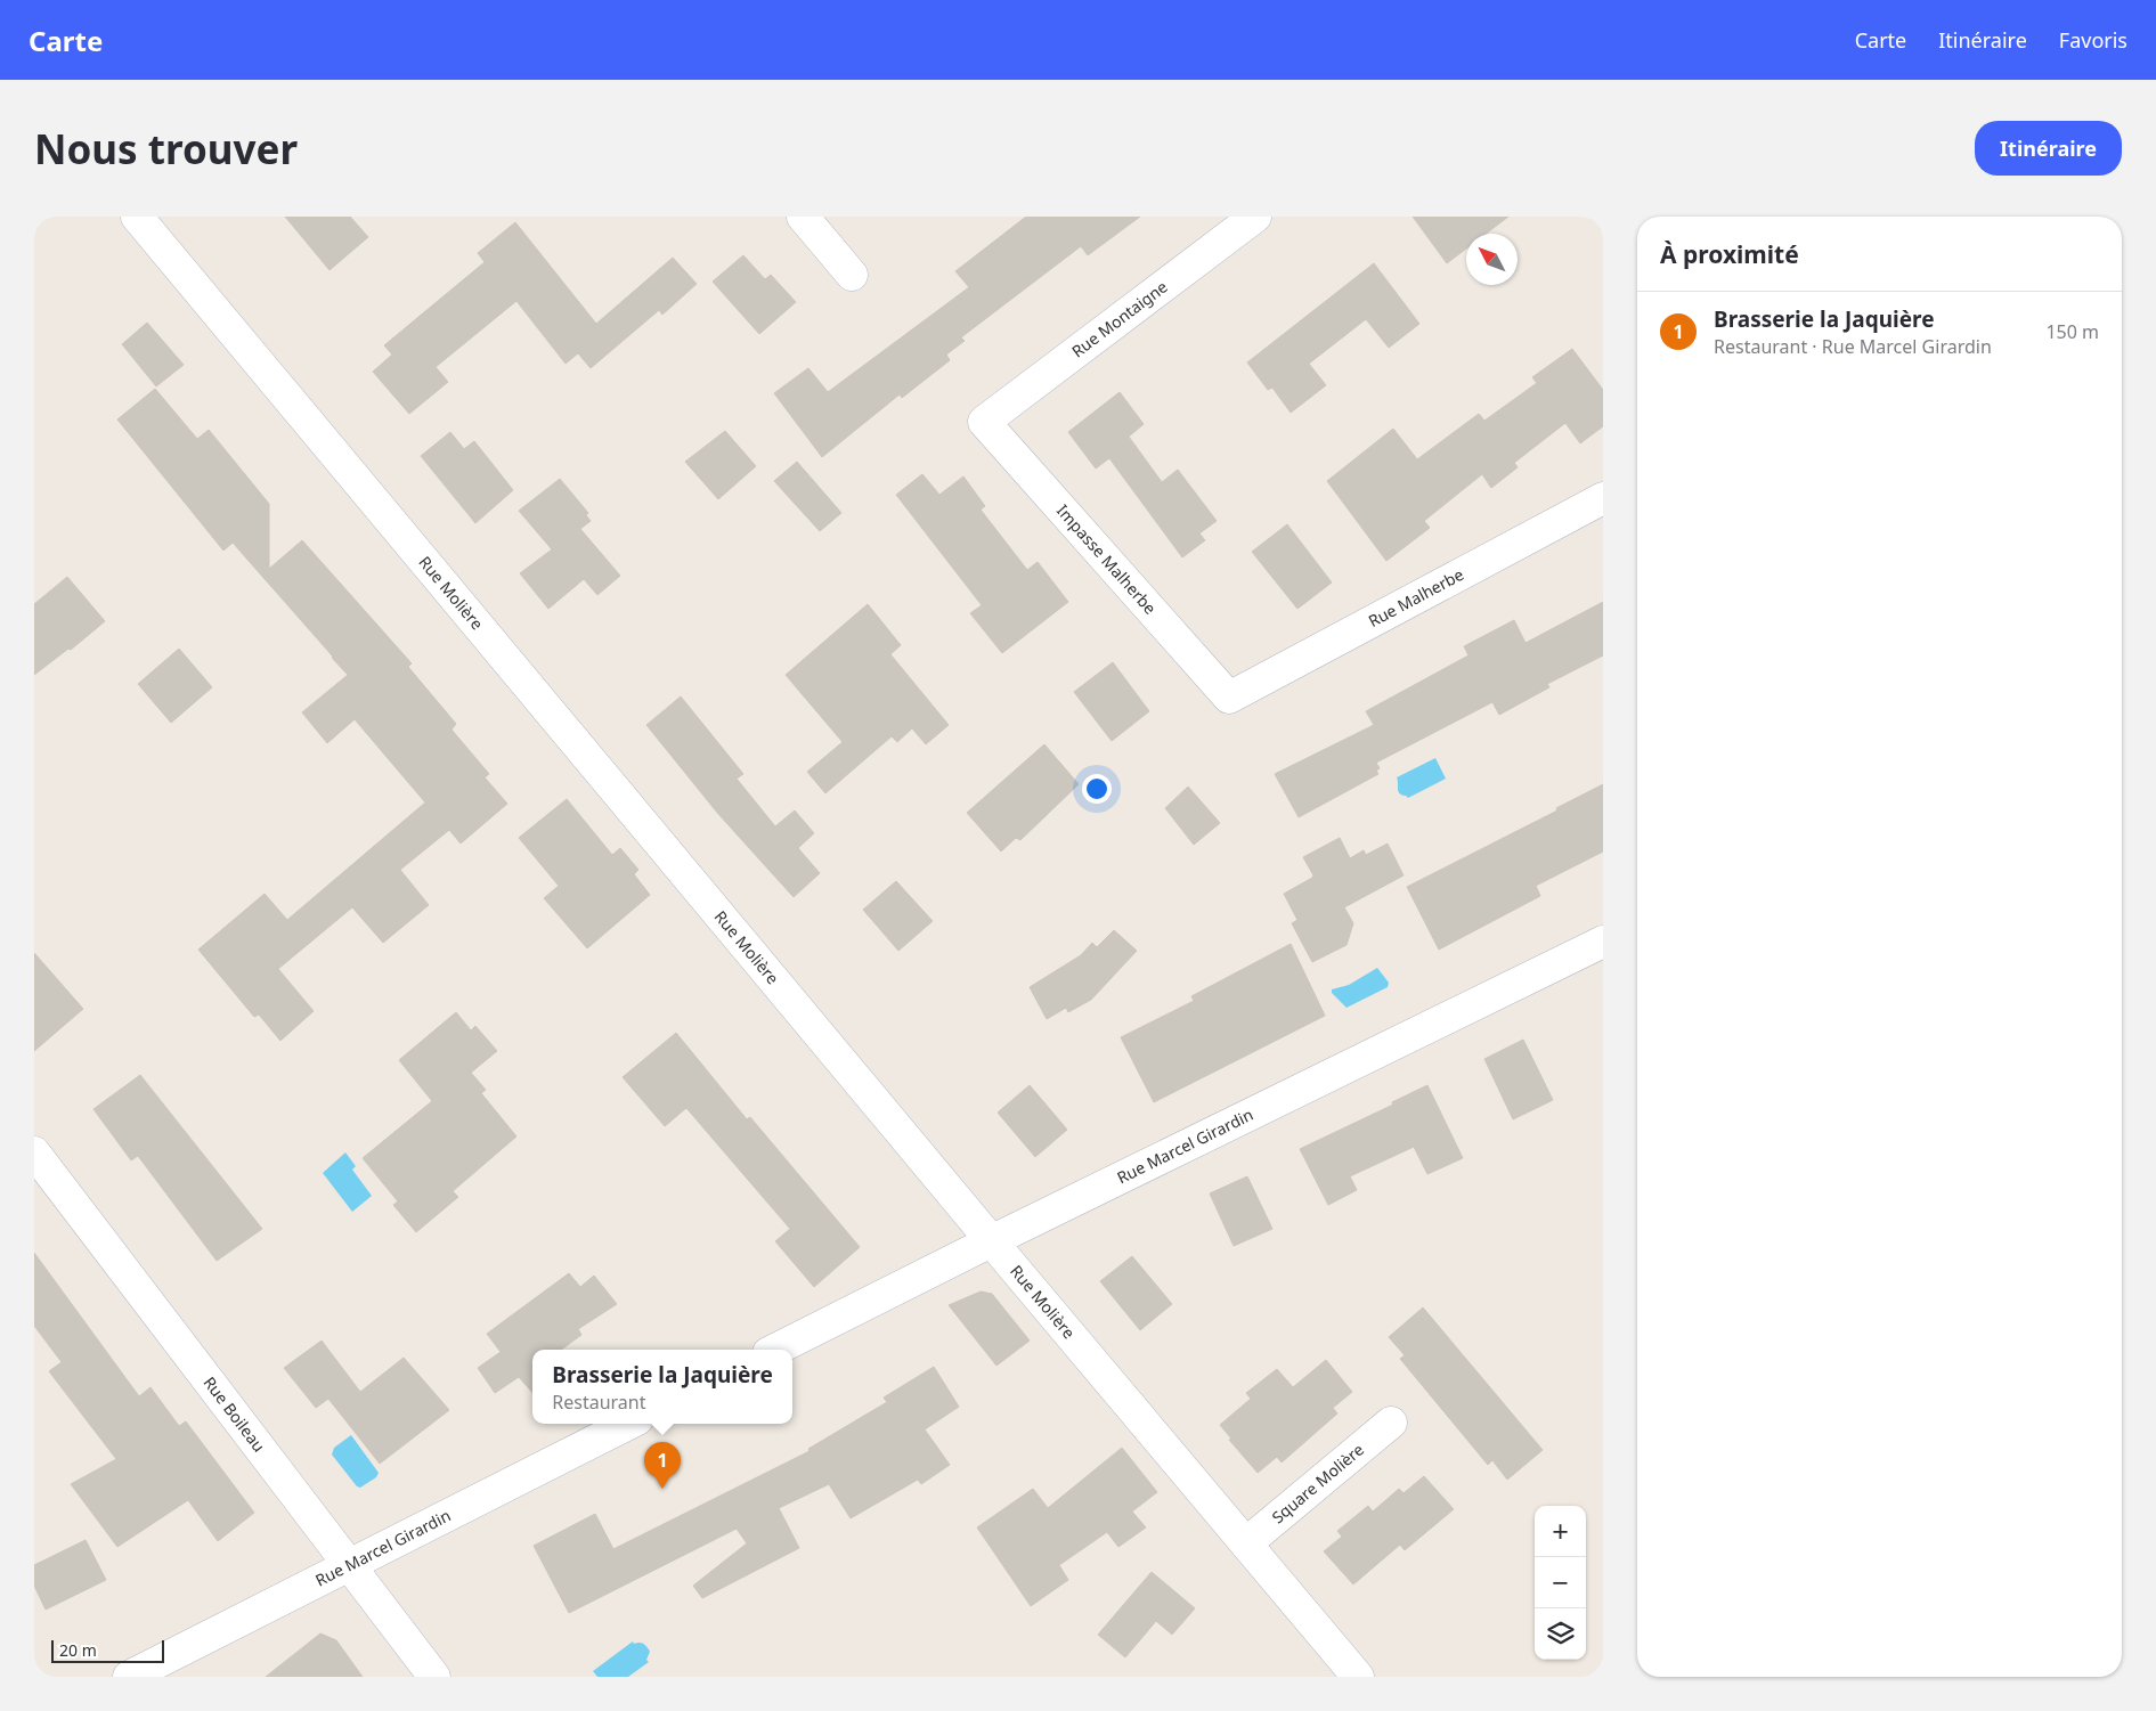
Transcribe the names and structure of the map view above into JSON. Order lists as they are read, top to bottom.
{
  "streets": {
    "street": [
      "Rue Montaigne",
      "Impasse Malherbe",
      "Rue Molière",
      "Rue Malherbe",
      "Rue Marcel Girardin",
      "Rue Boileau",
      "Square Molière"
    ]
  },
  "crossings": [
    ["Rue Montaigne", "Impasse Malherbe"],
    ["Impasse Malherbe", "Rue Malherbe"],
    ["Rue Molière", "Rue Marcel Girardin"],
    ["Rue Molière", "Square Molière"],
    ["Rue Marcel Girardin", "Rue Boileau"]
  ],
  "scale_bar": "20 m",
  "north": "top left",
  "page": {
    "header": "Carte",
    "nav": ["Carte", "Itinéraire", "Favoris"],
    "buttons": "Itinéraire",
    "title": "Nous trouver",
    "heading": "À proximité",
    "list": [
      {
        "mark": "1",
        "name": "Brasserie la Jaquière",
        "note": "Restaurant · Rue Marcel Girardin",
        "value": "150 m"
      }
    ],
    "popup": ["Brasserie la Jaquière", "Restaurant"],
    "pins": "1",
    "map_buttons": ["+", "−"],
    "scale": "20 m"
  }
}
